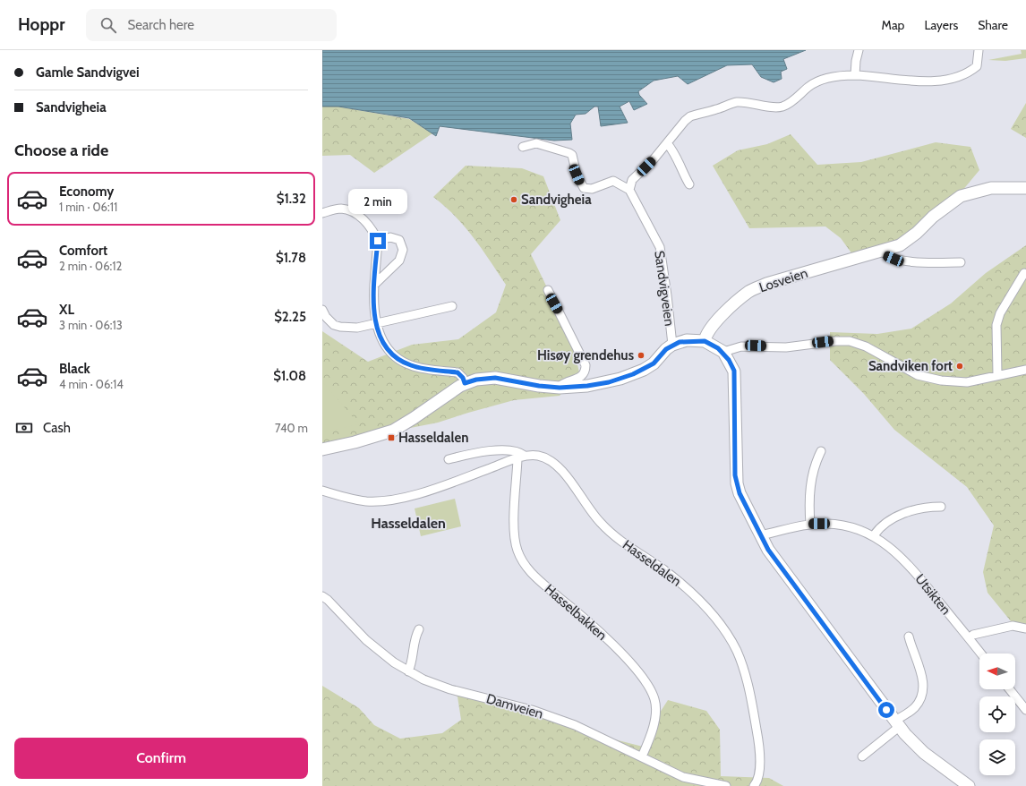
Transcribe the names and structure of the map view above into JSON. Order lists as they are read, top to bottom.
{
  "streets": {
    "street": [
      "Losveien",
      "Sandvigveien",
      "Hasseldalen",
      "Utsikten",
      "Hasselbakken",
      "Damveien"
    ]
  },
  "crossings": [
    ["Losveien", "Sandvigveien"],
    ["Hasseldalen", "Hasselbakken"],
    ["Hasselbakken", "Damveien"]
  ],
  "districts": ["Hasseldalen"],
  "places": {
    "other": ["Sandvigheia", "Hisøy grendehus", "Sandviken fort"],
    "transit": ["Hasseldalen"]
  },
  "north": "left",
  "page": {
    "header": "Hoppr",
    "search": "Search here",
    "nav": ["Map", "Layers", "Share"],
    "banner": ["Gamle Sandvigvei", "Sandvigheia"],
    "heading": "Choose a ride",
    "list": [
      {
        "name": "Economy",
        "note": "1 min · 06:11",
        "value": "$1.32"
      },
      {
        "name": "Comfort",
        "note": "2 min · 06:12",
        "value": "$1.78"
      },
      {
        "name": "XL",
        "note": "3 min · 06:13",
        "value": "$2.25"
      },
      {
        "name": "Black",
        "note": "4 min · 06:14",
        "value": "$1.08"
      }
    ],
    "bubble": "2 min",
    "pay": ["Cash", "740 m"],
    "buttons": "Confirm"
  }
}
